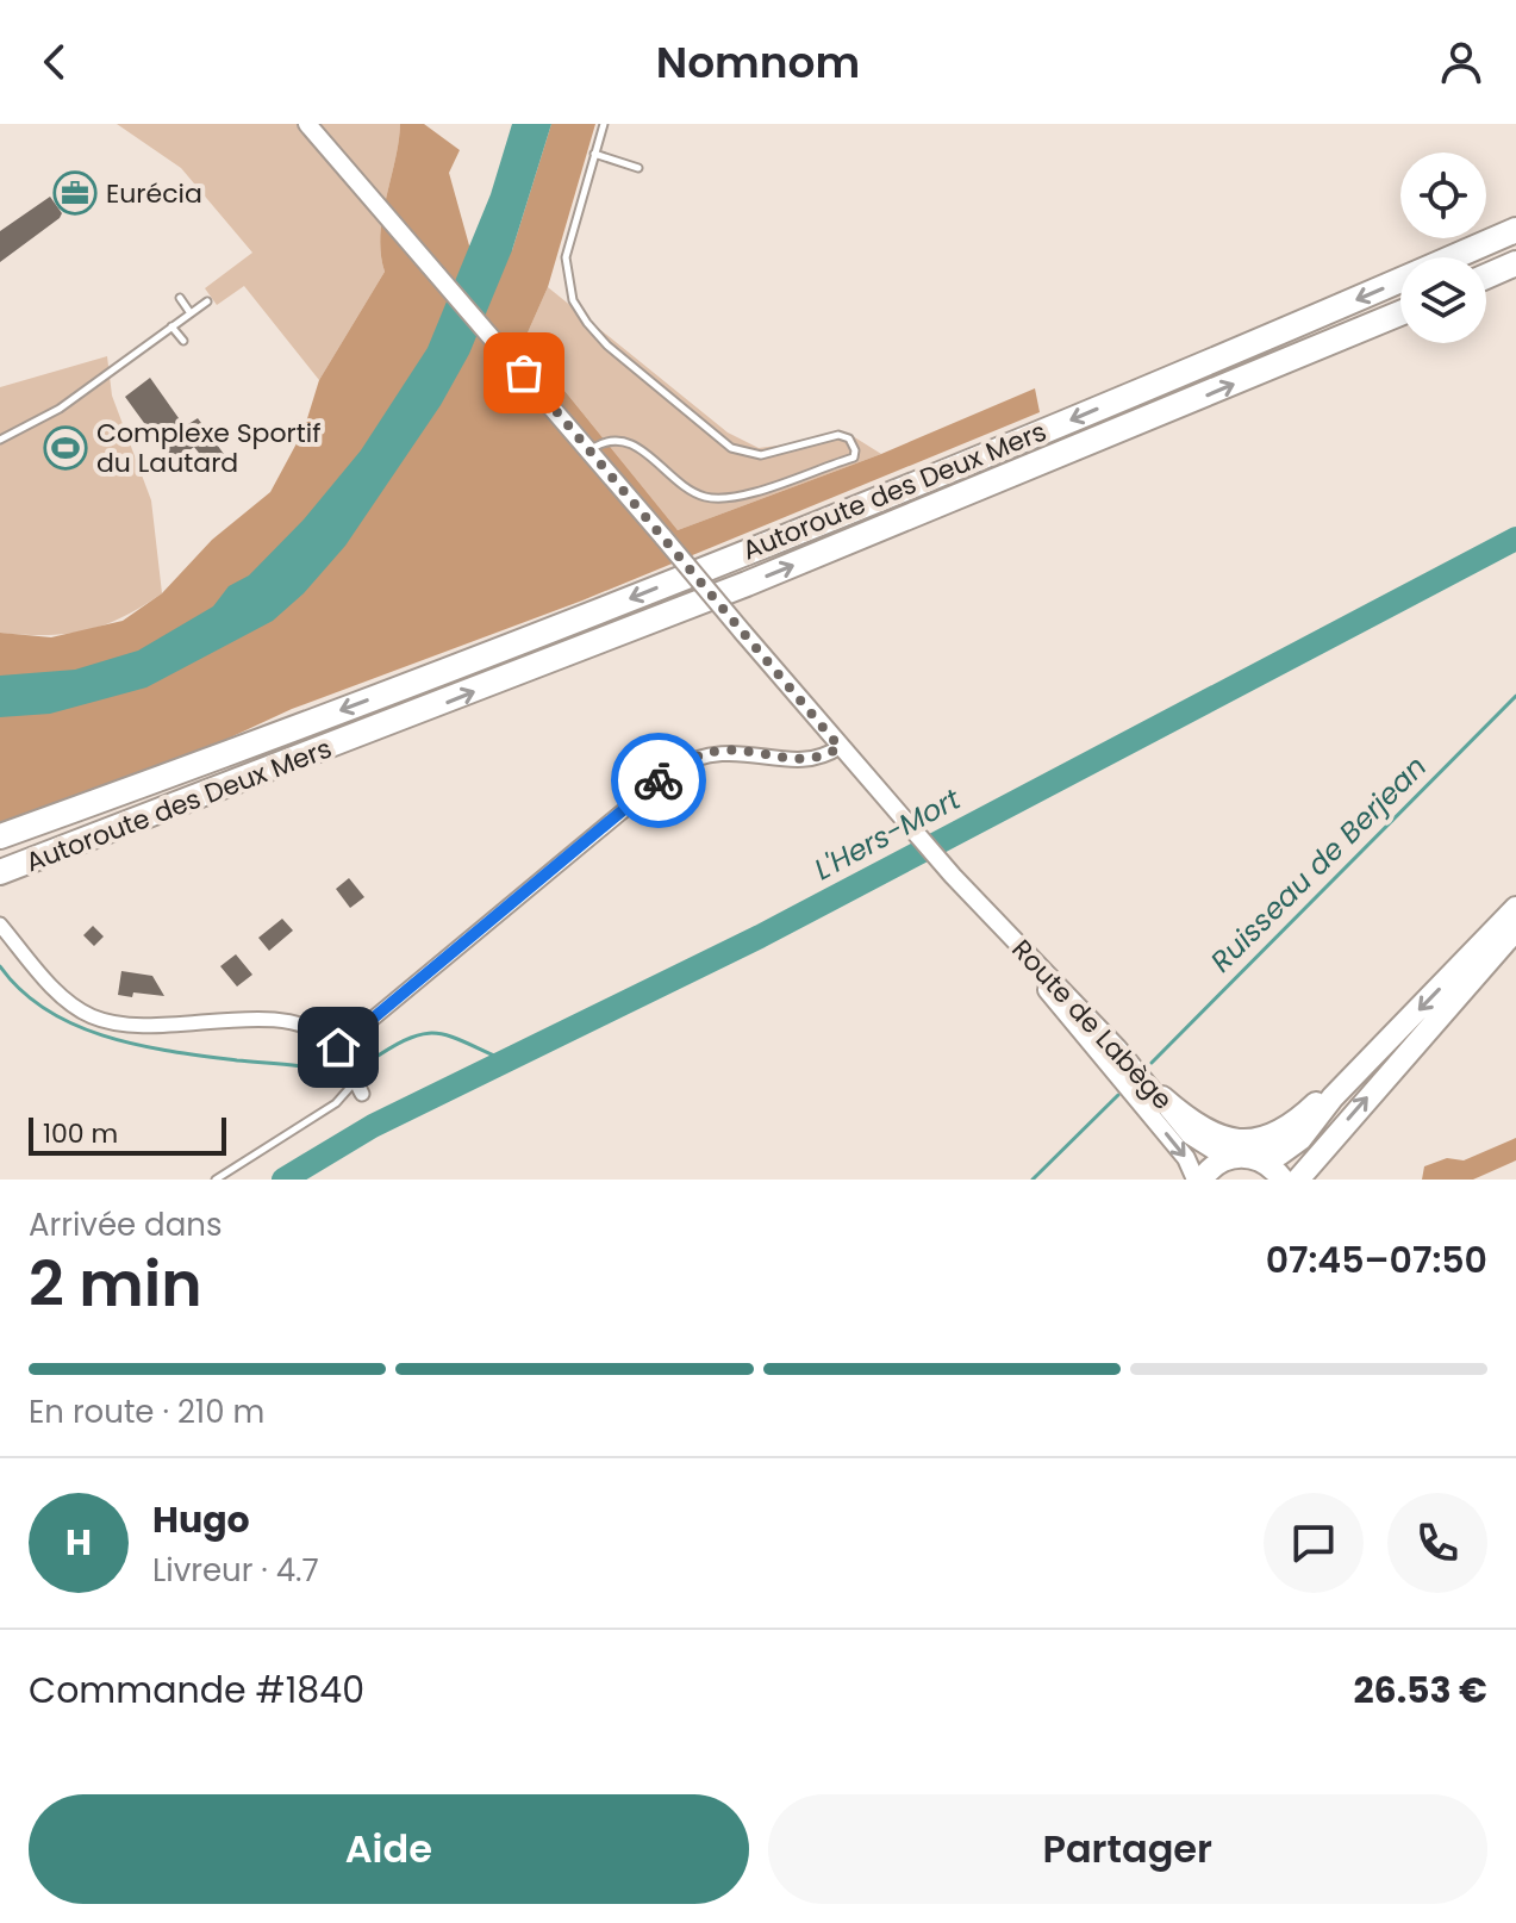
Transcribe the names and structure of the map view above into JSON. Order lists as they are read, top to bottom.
{
  "streets": {
    "highway": ["Autoroute des Deux Mers"],
    "street": ["Route de Labège"]
  },
  "water": ["L'Hers-Mort", "Ruisseau de Berjean"],
  "places": {
    "office": ["Eurécia"],
    "sports": ["Complexe Sportif du Lautard"]
  },
  "scale_bar": "100 m",
  "page": {
    "header": "Nomnom",
    "scale": "100 m",
    "heading": ["2 min", "Arrivée dans", "07:45–07:50"],
    "panel": [
      "Hugo",
      "Livreur · 4.7",
      "Commande #1840",
      "26.53 €"
    ],
    "bar": "En route · 210 m",
    "round": "H",
    "buttons": ["Aide", "Partager"]
  }
}
